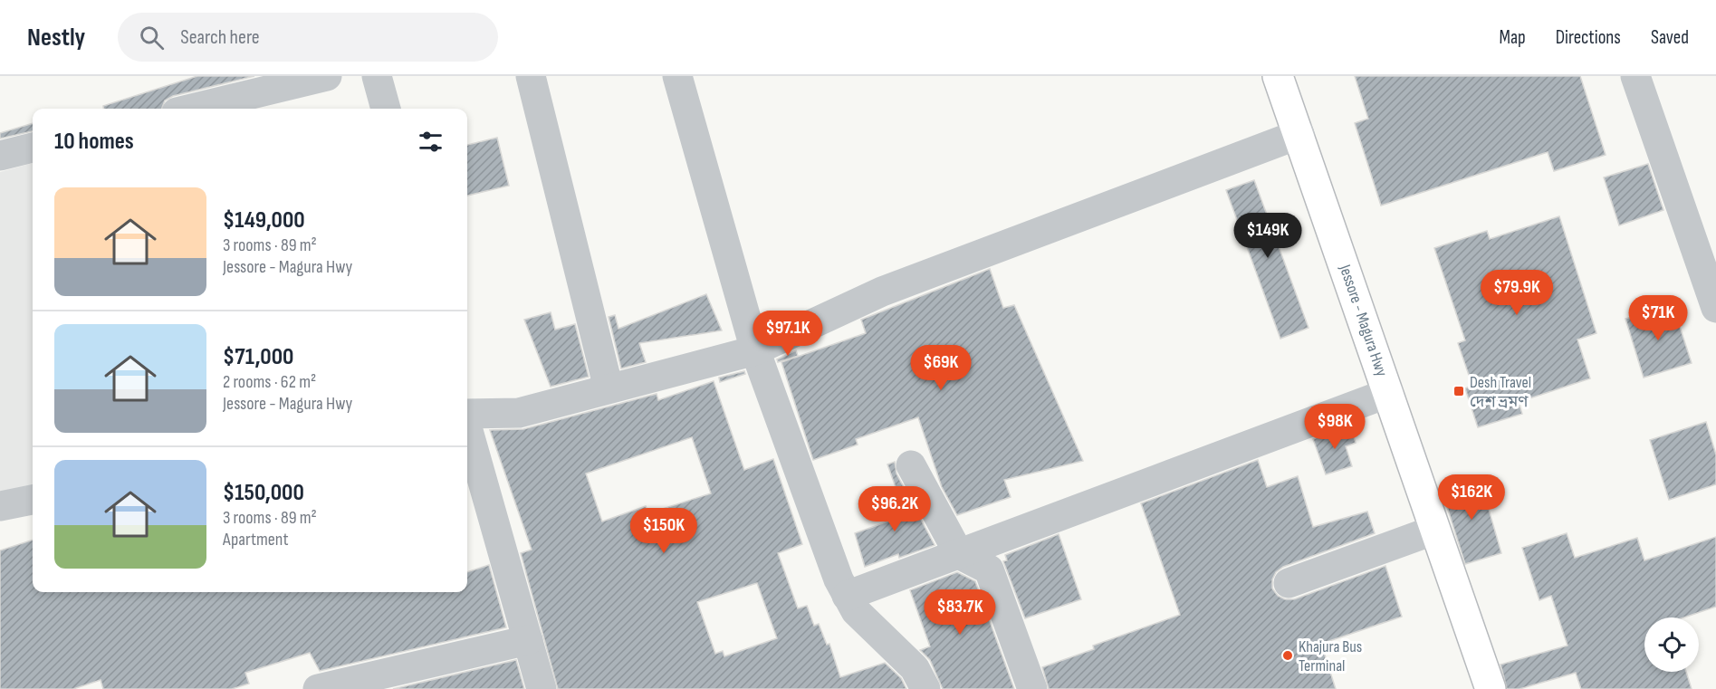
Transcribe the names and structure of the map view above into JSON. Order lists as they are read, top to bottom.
{
  "streets": {
    "highway": ["Jessore - Magura Hwy"]
  },
  "places": {
    "transit": ["Desh Travel দেশ ভ্রমণ"],
    "other": ["Khajura Bus Terminal"]
  },
  "page": {
    "header": "Nestly",
    "search": "Search here",
    "nav": ["Map", "Directions", "Saved"],
    "heading": "10 homes",
    "list": [
      {
        "name": "$149,000",
        "note": "3 rooms · 89 m² · Jessore - Magura Hwy"
      },
      {
        "name": "$71,000",
        "note": "2 rooms · 62 m² · Jessore - Magura Hwy"
      },
      {
        "name": "$150,000",
        "note": "3 rooms · 89 m² · Apartment"
      }
    ],
    "price": [
      "$149K",
      "$79.9K",
      "$71K",
      "$97.1K",
      "$69K",
      "$98K",
      "$162K",
      "$96.2K",
      "$150K",
      "$83.7K"
    ]
  }
}
